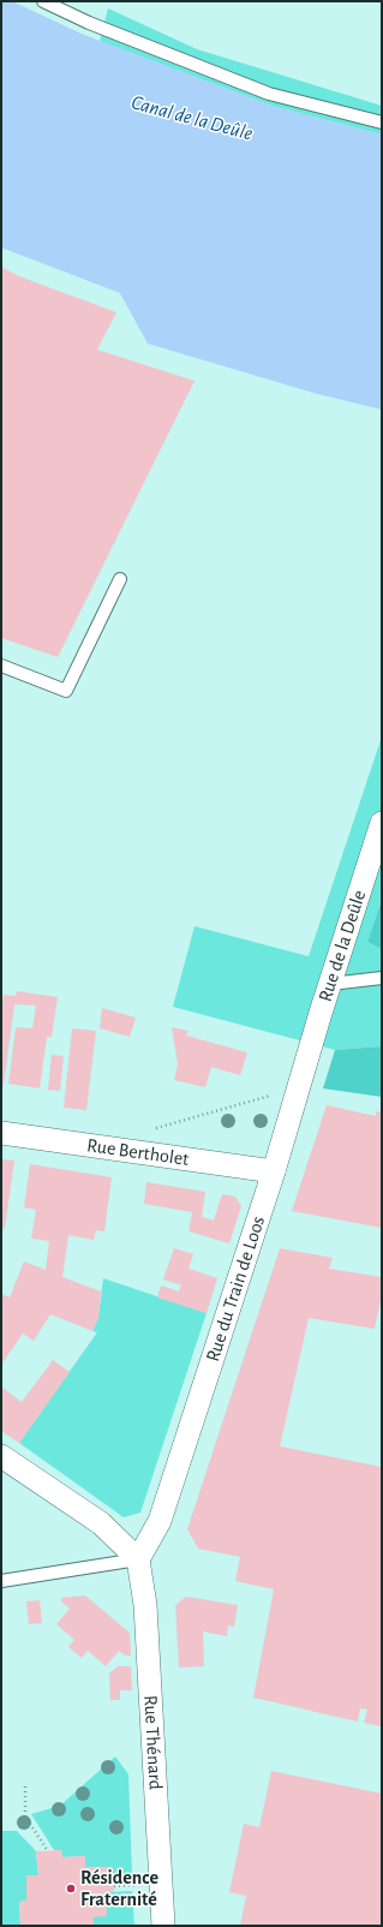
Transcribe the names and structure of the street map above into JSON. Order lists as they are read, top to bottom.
{
  "streets": {
    "street": [
      "Rue de la Deûle",
      "Rue Bertholet",
      "Rue du Train de Loos",
      "Rue Thénard"
    ]
  },
  "crossings": [
    ["Rue de la Deûle", "Rue du Train de Loos"],
    ["Rue Bertholet", "Rue du Train de Loos"],
    ["Rue du Train de Loos", "Rue Thénard"]
  ],
  "water": ["Canal de la Deûle"],
  "places": ["Résidence Fraternité"]
}
